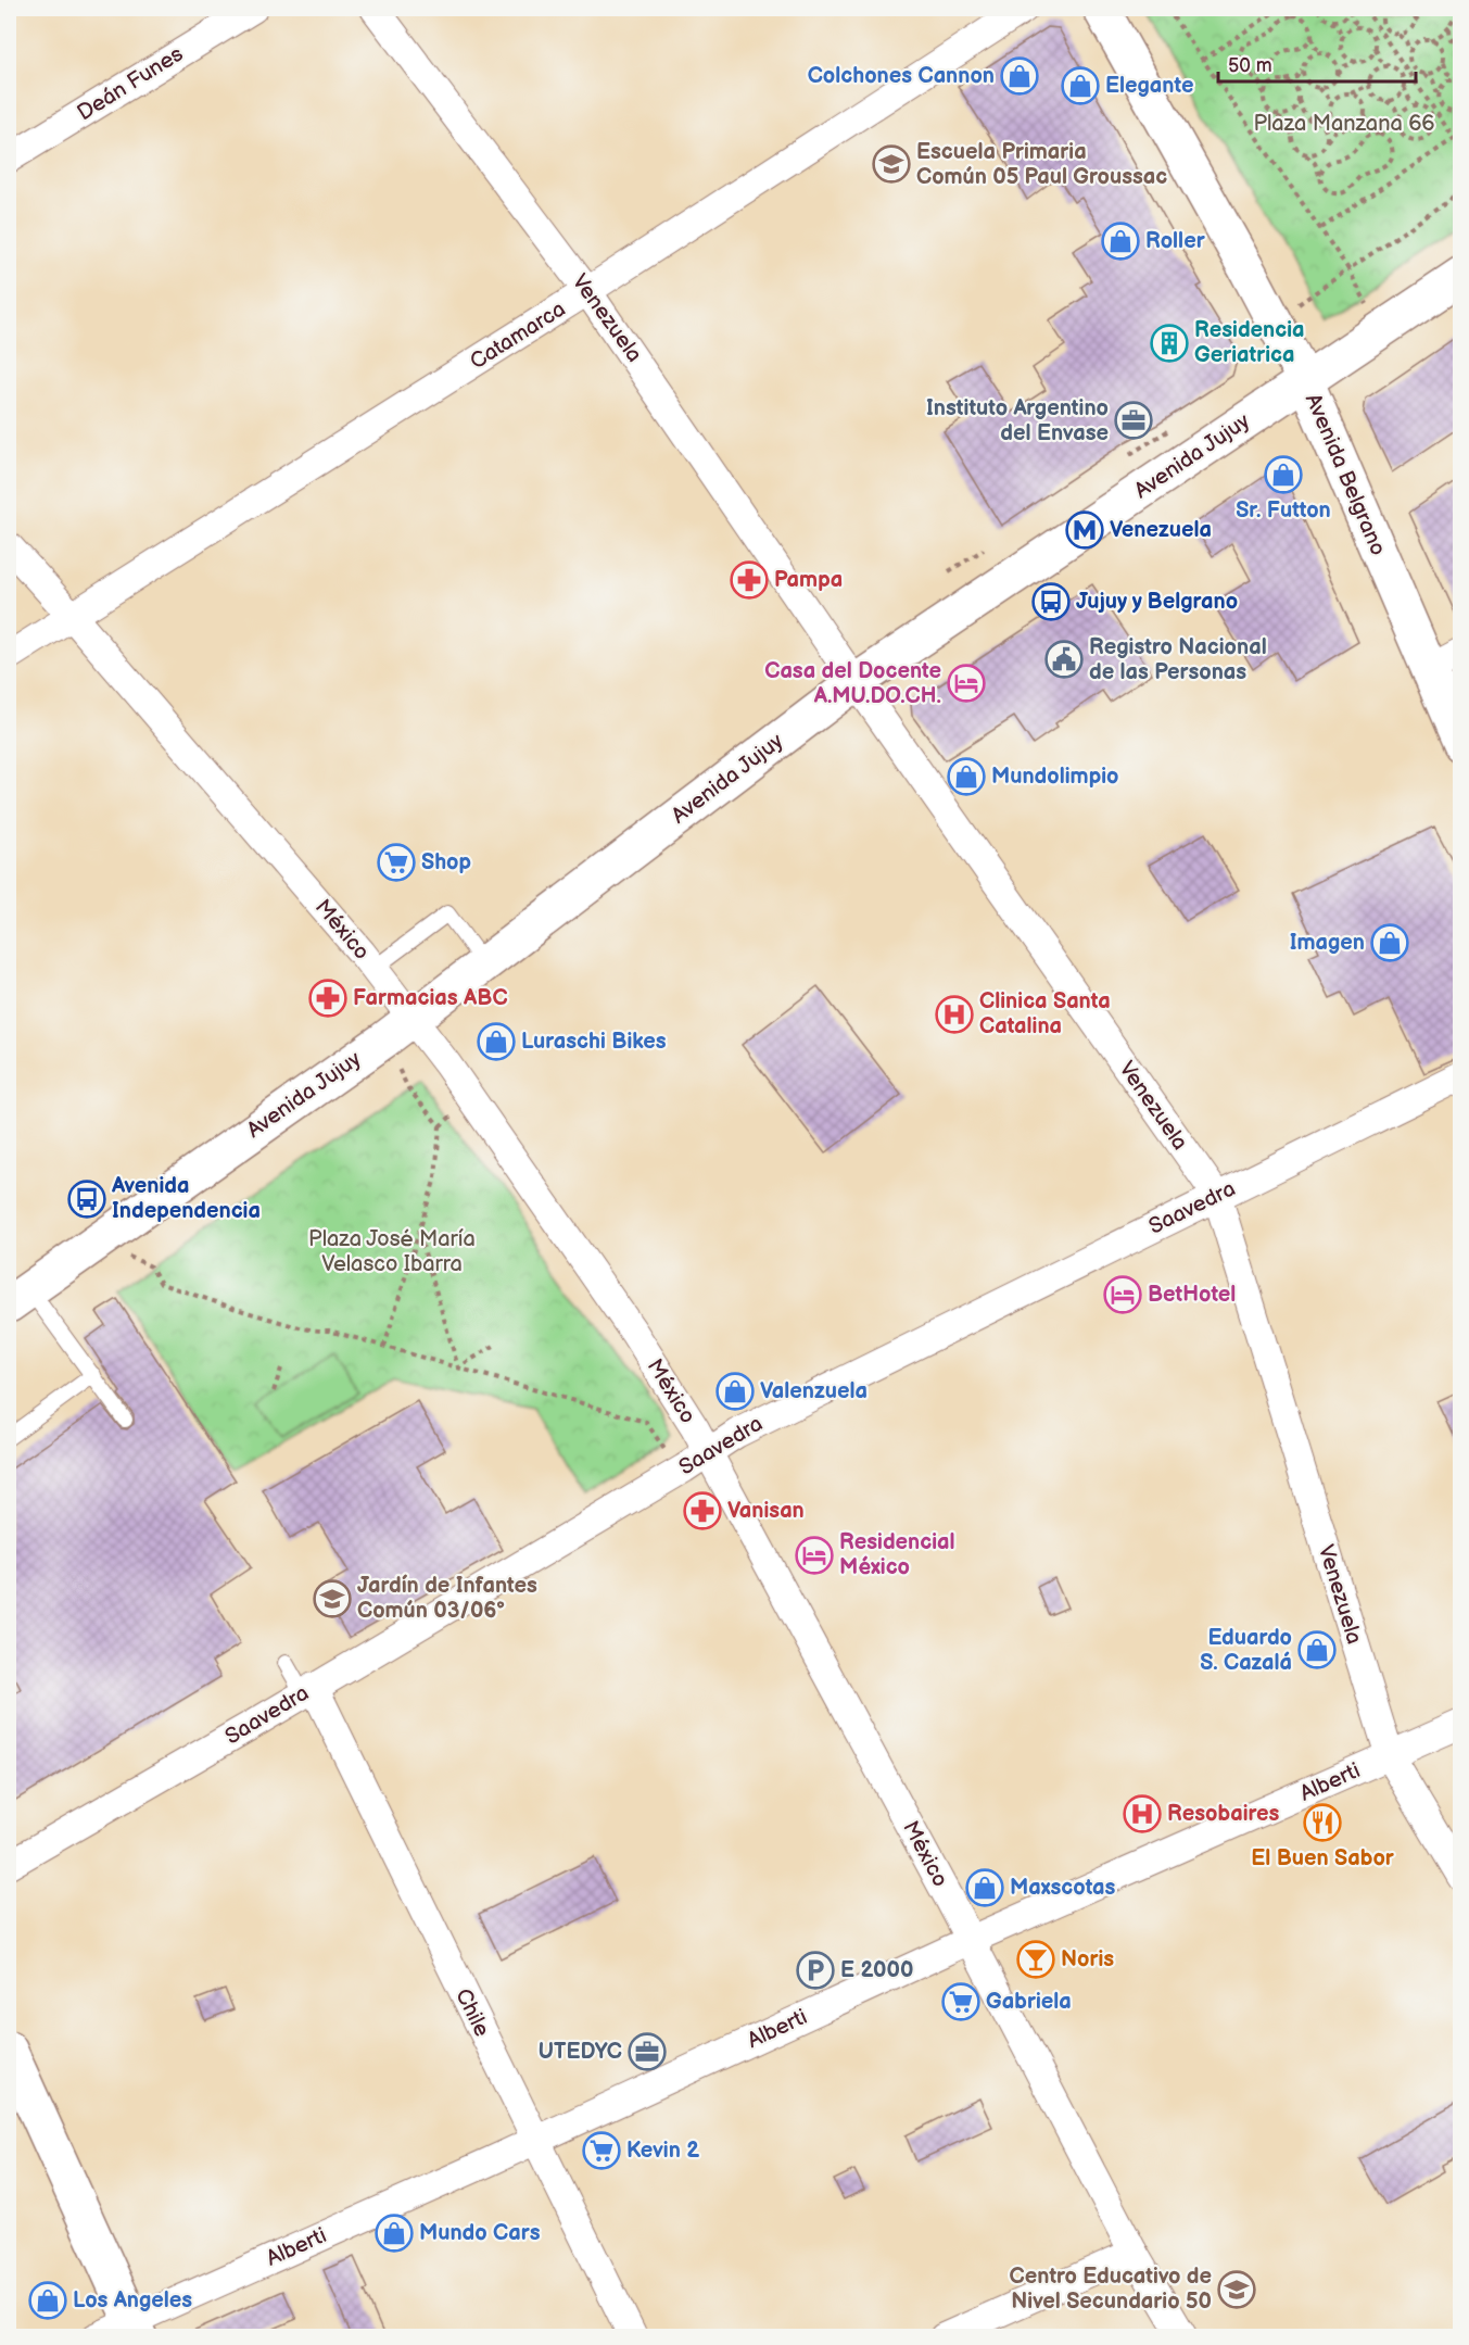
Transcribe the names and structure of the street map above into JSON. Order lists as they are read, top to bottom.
{
  "streets": {
    "main road": ["Avenida Jujuy", "Avenida Belgrano"],
    "street": [
      "Deán Funes",
      "Venezuela",
      "Catamarca",
      "México",
      "Saavedra",
      "Alberti",
      "Chile"
    ]
  },
  "crossings": [
    ["Venezuela", "Catamarca"],
    ["Venezuela", "Avenida Jujuy"],
    ["Venezuela", "Saavedra"],
    ["Venezuela", "Alberti"],
    ["Catamarca", "México"],
    ["Avenida Jujuy", "Avenida Belgrano"],
    ["Avenida Jujuy", "México"],
    ["México", "Saavedra"],
    ["México", "Alberti"],
    ["Saavedra", "Chile"],
    ["Alberti", "Chile"]
  ],
  "parks": ["Plaza Manzana 66", "Plaza José María Velasco Ibarra"],
  "places": {
    "shop": [
      "Colchones Cannon",
      "Elegante",
      "Roller",
      "Sr. Futton",
      "Mundolimpio",
      "Imagen",
      "Luraschi Bikes",
      "Valenzuela",
      "Eduardo S. Cazalá",
      "Maxscotas",
      "Mundo Cars",
      "Los Angeles"
    ],
    "school or university": ["Escuela Primaria Común 05 Paul Groussac", "Jardín de Infantes Común 03/06°", "Centro Educativo de Nivel Secundario 50"],
    "building": ["Residencia Geriatrica"],
    "office": ["Instituto Argentino del Envase", "UTEDYC"],
    "metro station": ["Venezuela"],
    "pharmacy": ["Pampa", "Farmacias ABC", "Vanisan"],
    "bus stop": ["Jujuy y Belgrano", "Avenida Independencia"],
    "public building": ["Registro Nacional de las Personas"],
    "hotel": ["Casa del Docente A.MU.DO.CH.", "BetHotel", "Residencial México"],
    "supermarket": ["Shop", "Gabriela", "Kevin 2"],
    "hospital": ["Clinica Santa Catalina", "Resobaires"],
    "restaurant": ["El Buen Sabor"],
    "bar": ["Noris"],
    "parking": ["E 2000"]
  },
  "scale_bar": "50 m"
}
